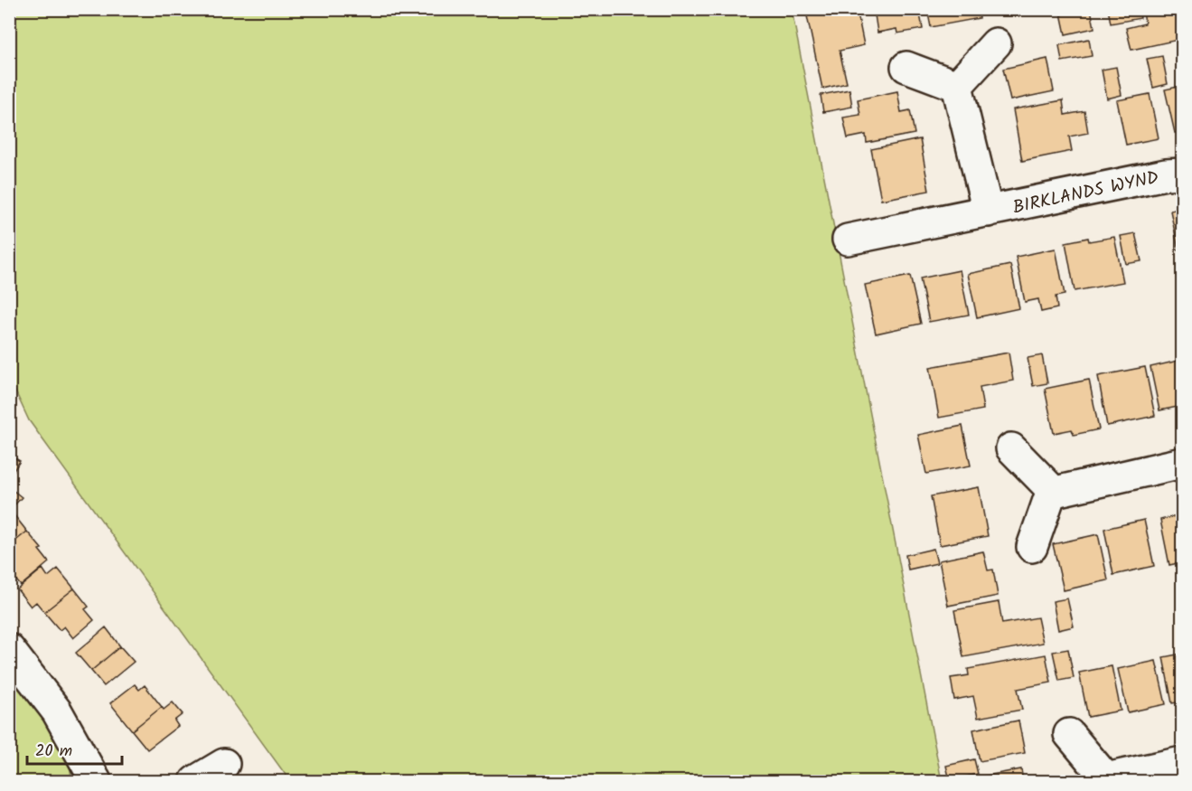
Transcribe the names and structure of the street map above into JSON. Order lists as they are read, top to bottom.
{
  "streets": {
    "street": ["BIRKLANDS WYND"]
  },
  "scale_bar": "20 m"
}
